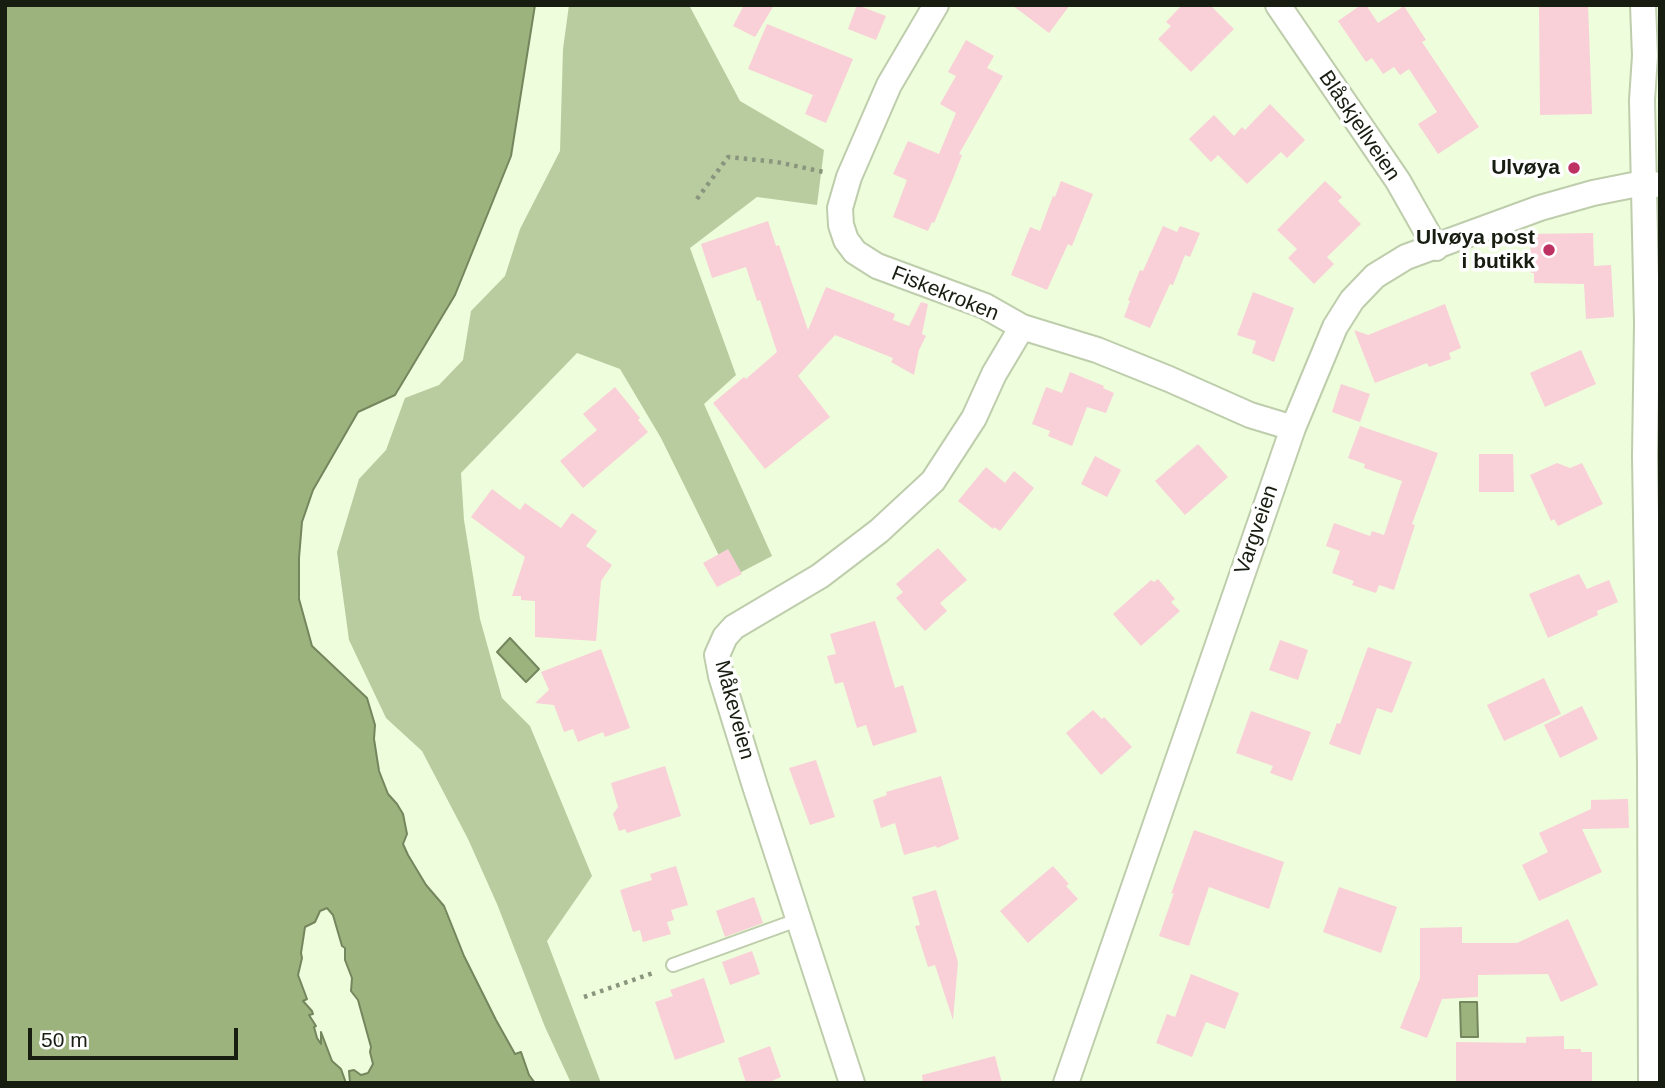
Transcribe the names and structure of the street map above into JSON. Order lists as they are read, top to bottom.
{
  "streets": {
    "street": [
      "Blåskjellveien",
      "Fiskekroken",
      "Vargveien",
      "Måkeveien"
    ]
  },
  "crossings": [
    ["Blåskjellveien", "Vargveien"],
    ["Fiskekroken", "Vargveien"],
    ["Fiskekroken", "Måkeveien"]
  ],
  "places": ["Ulvøya", "Ulvøya post i butikk"],
  "scale_bar": "50 m"
}
